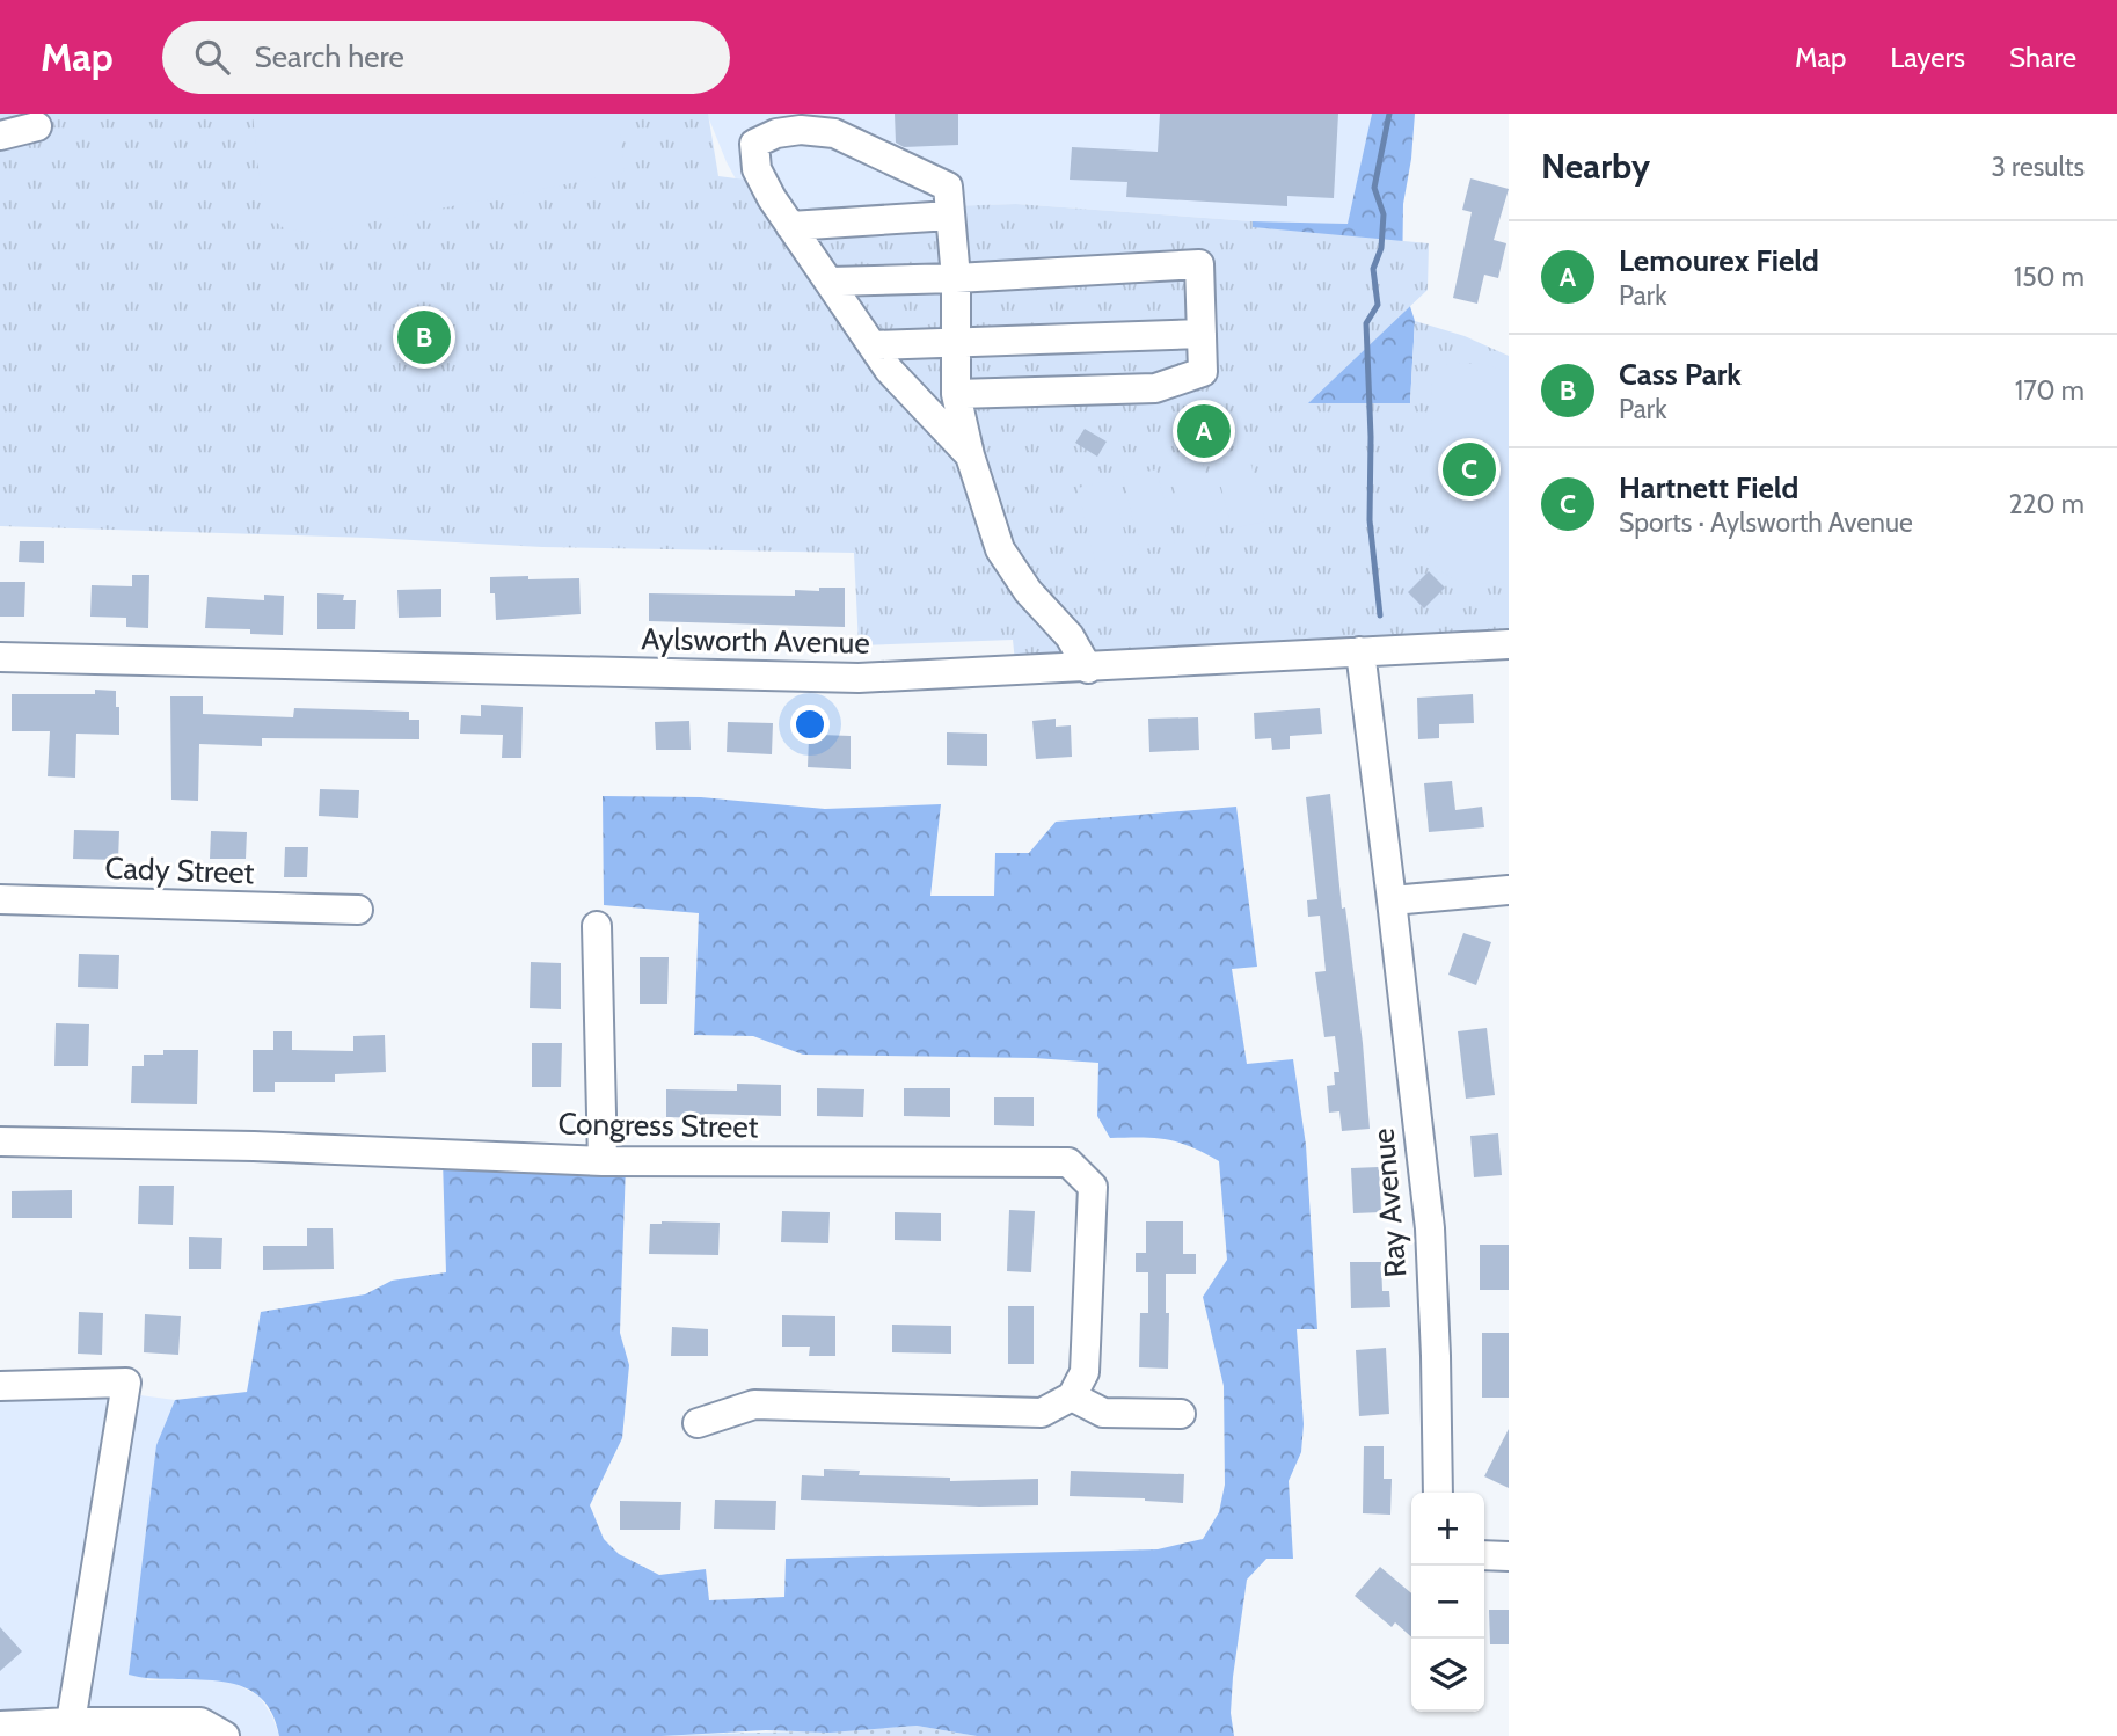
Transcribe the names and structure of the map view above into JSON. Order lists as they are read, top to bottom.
{
  "streets": {
    "street": [
      "Aylsworth Avenue",
      "Cady Street",
      "Congress Street",
      "Ray Avenue"
    ]
  },
  "crossings": [
    ["Aylsworth Avenue", "Ray Avenue"]
  ],
  "page": {
    "header": "Map",
    "search": "Search here",
    "nav": ["Map", "Layers", "Share"],
    "heading": ["Nearby", "3 results"],
    "list": [
      {
        "mark": "A",
        "name": "Lemourex Field",
        "note": "Park",
        "value": "150 m"
      },
      {
        "mark": "B",
        "name": "Cass Park",
        "note": "Park",
        "value": "170 m"
      },
      {
        "mark": "C",
        "name": "Hartnett Field",
        "note": "Sports · Aylsworth Avenue",
        "value": "220 m"
      }
    ],
    "pins": ["B", "A", "C"],
    "map_buttons": ["+", "−"]
  }
}
